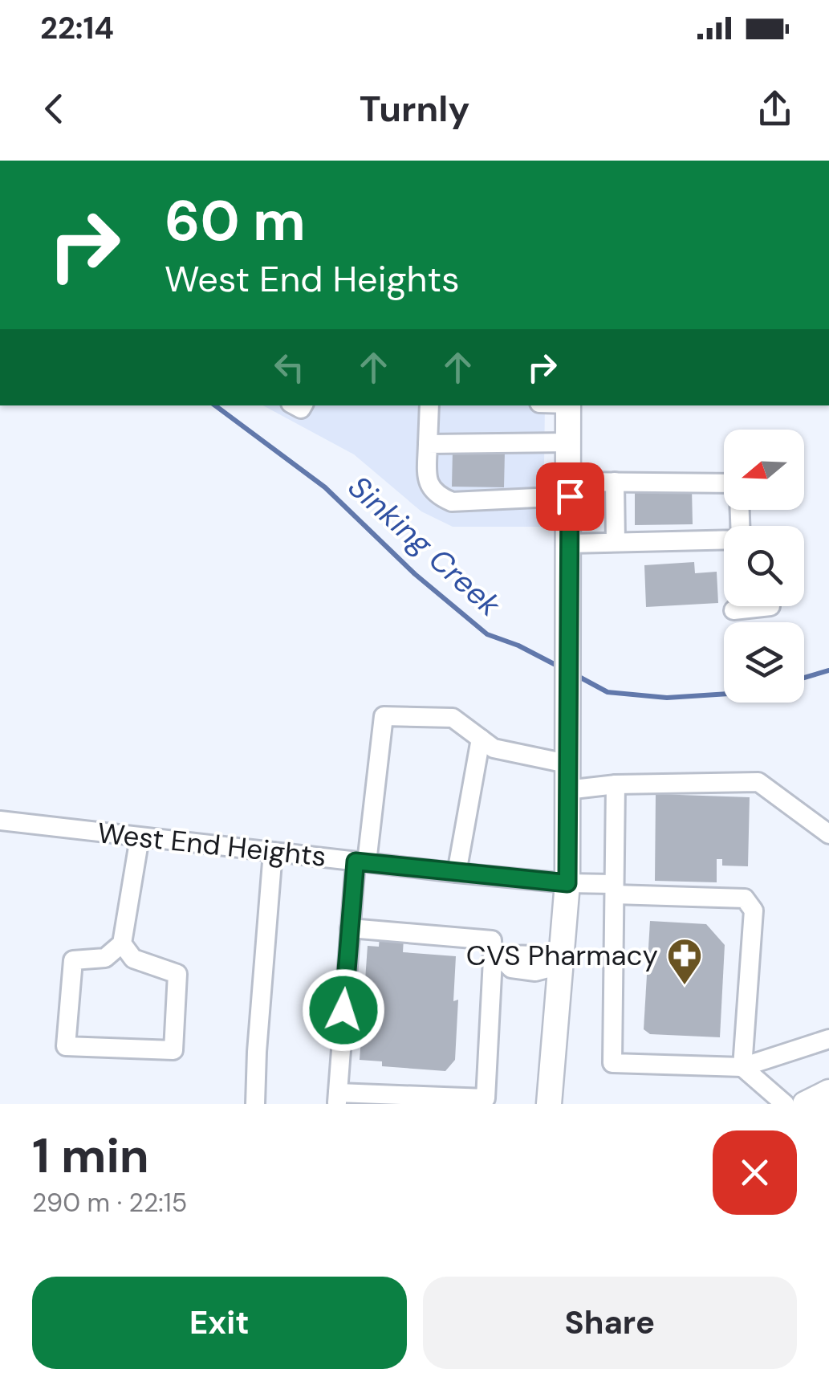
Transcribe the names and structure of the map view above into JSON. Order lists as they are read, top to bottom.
{
  "streets": {
    "street": ["West End Heights"]
  },
  "water": ["Sinking Creek"],
  "places": {
    "pharmacy": ["CVS Pharmacy"]
  },
  "north": "left",
  "page": {
    "status": "22:14",
    "header": "Turnly",
    "turn": ["60 m", "West End Heights"],
    "heading": ["1 min", "290 m · 22:15"],
    "buttons": ["Exit", "Share"]
  }
}
